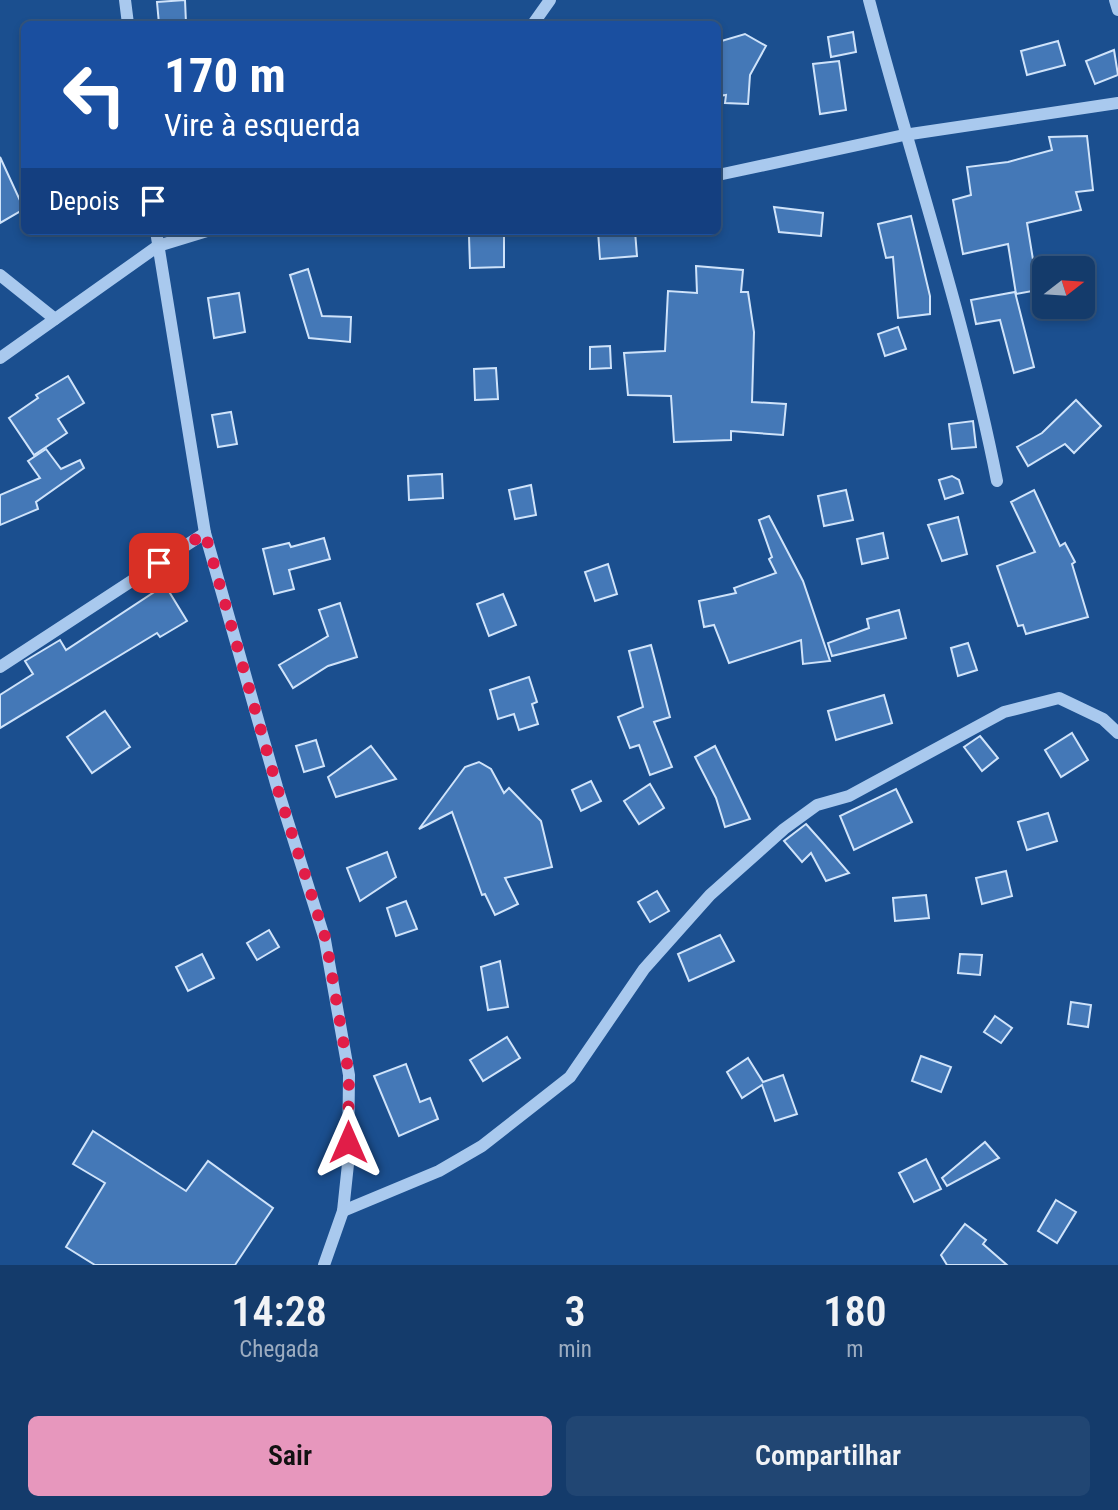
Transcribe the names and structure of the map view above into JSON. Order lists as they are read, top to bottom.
{
  "north": "right",
  "page": {
    "turn": ["170 m", "Vire à esquerda"],
    "then": "Depois",
    "eta": [
      "14:28",
      "Chegada",
      "3",
      "min",
      "180",
      "m"
    ],
    "buttons": ["Sair", "Compartilhar"]
  }
}
